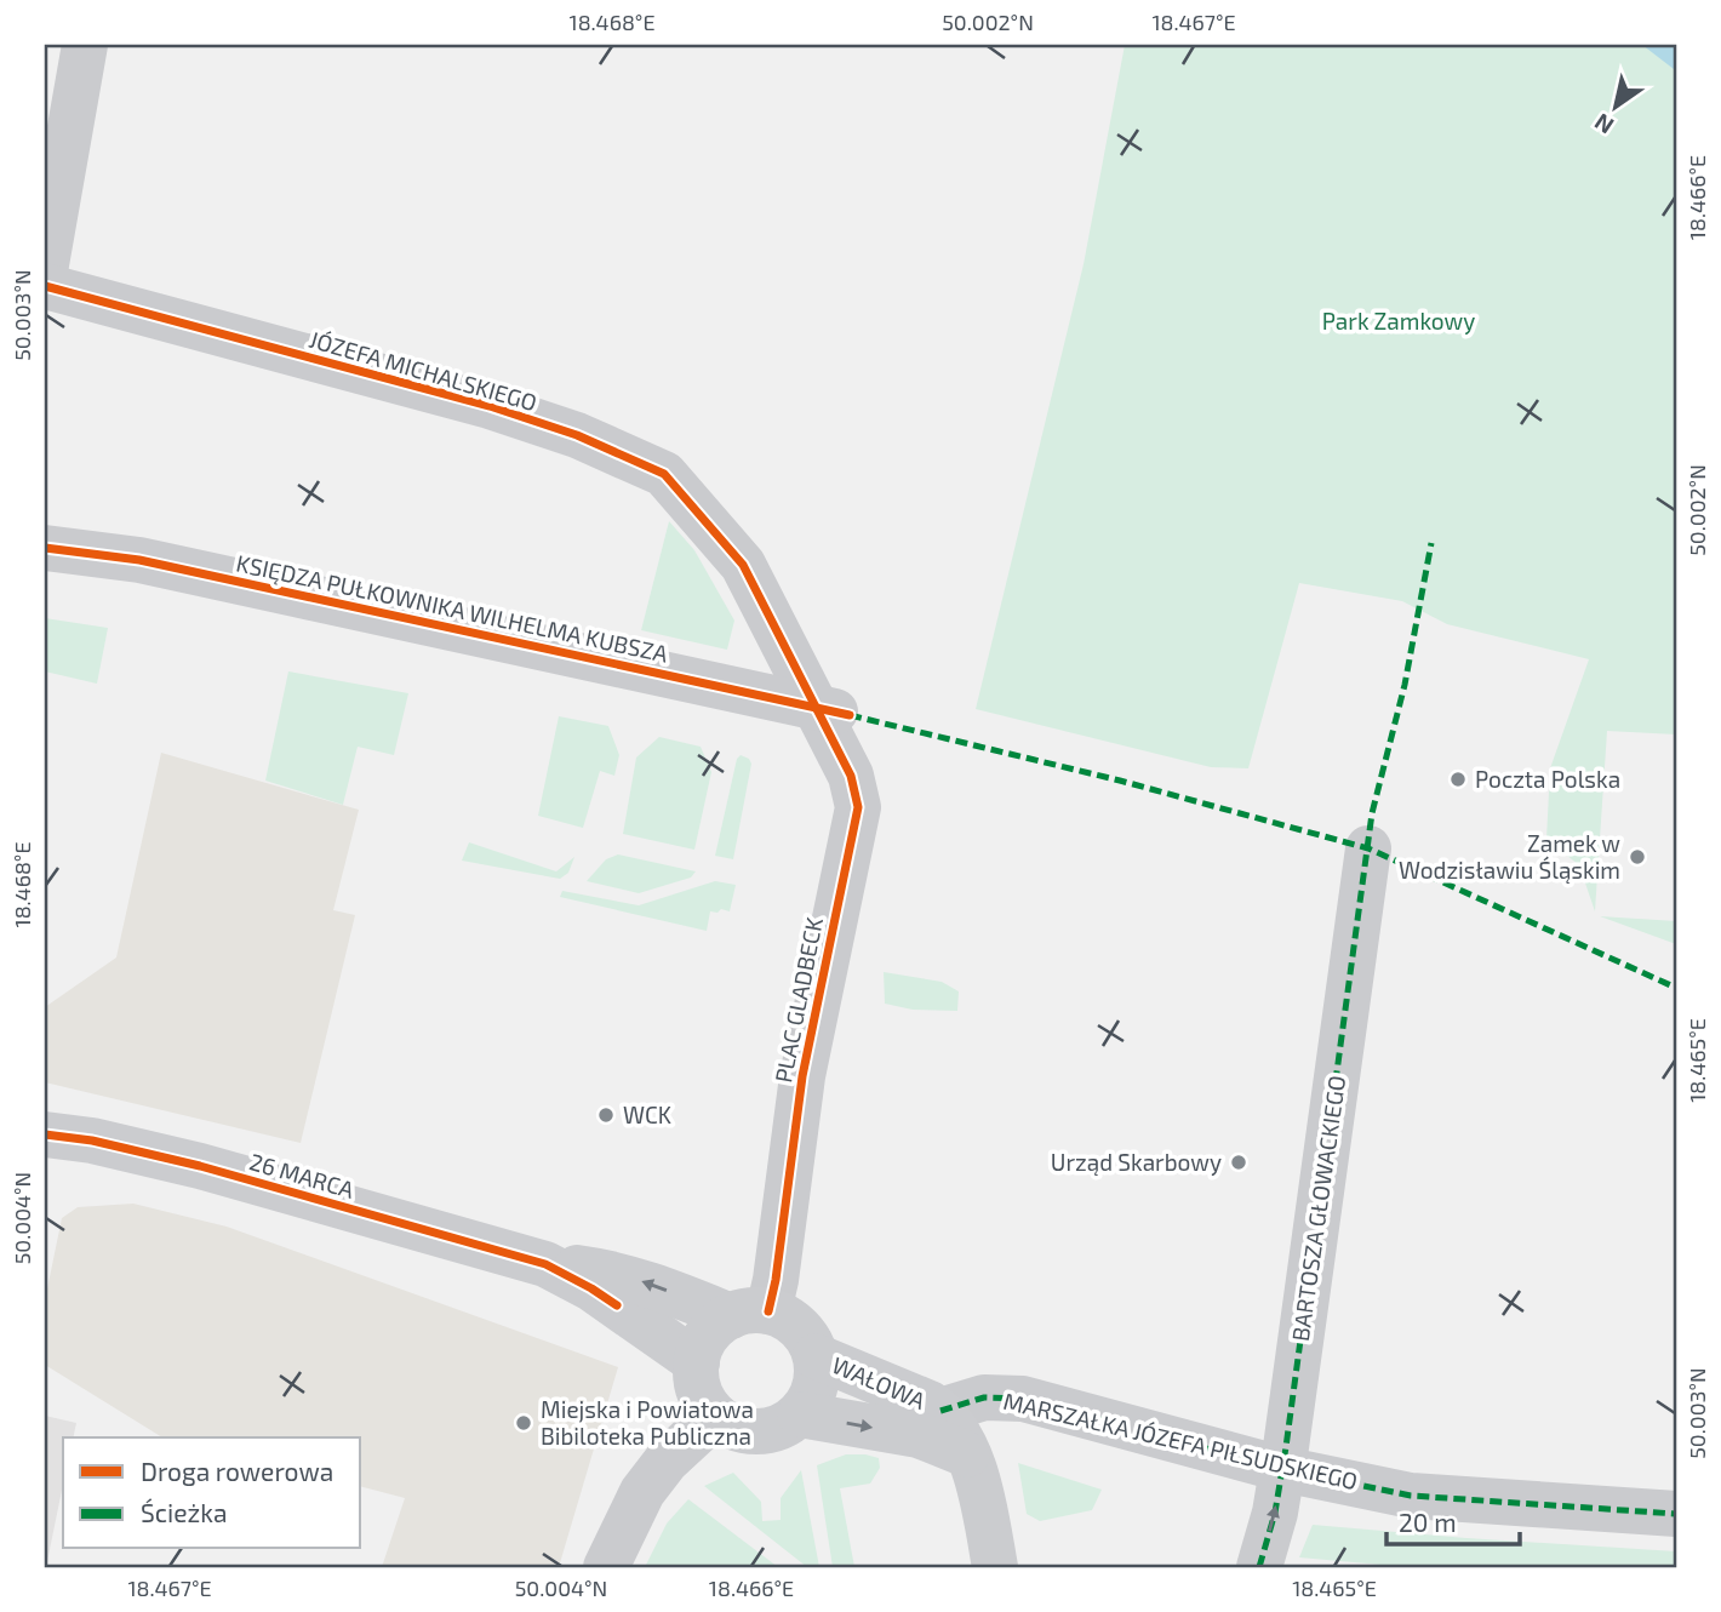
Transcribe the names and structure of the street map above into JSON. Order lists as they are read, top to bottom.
{
  "streets": {
    "street": [
      "JÓZEFA MICHALSKIEGO",
      "KSIĘDZA PUŁKOWNIKA WILHELMA KUBSZA",
      "PLAC GLADBECK",
      "26 MARCA",
      "BARTOSZA GŁOWACKIEGO",
      "WAŁOWA",
      "MARSZAŁKA JÓZEFA PIŁSUDSKIEGO"
    ]
  },
  "crossings": [
    ["JÓZEFA MICHALSKIEGO", "KSIĘDZA PUŁKOWNIKA WILHELMA KUBSZA"],
    ["JÓZEFA MICHALSKIEGO", "PLAC GLADBECK"],
    ["KSIĘDZA PUŁKOWNIKA WILHELMA KUBSZA", "PLAC GLADBECK"],
    ["PLAC GLADBECK", "26 MARCA"],
    ["PLAC GLADBECK", "WAŁOWA"],
    ["26 MARCA", "WAŁOWA"],
    ["BARTOSZA GŁOWACKIEGO", "MARSZAŁKA JÓZEFA PIŁSUDSKIEGO"],
    ["WAŁOWA", "MARSZAŁKA JÓZEFA PIŁSUDSKIEGO"]
  ],
  "parks": ["Park Zamkowy"],
  "places": [
    "Poczta Polska",
    "Zamek w Wodzisławiu Śląskim",
    "WCK",
    "Urząd Skarbowy",
    "Miejska i Powiatowa Bibiloteka Publiczna"
  ],
  "legend": ["Droga rowerowa", "Ścieżka"],
  "scale_bar": "20 m",
  "north": "bottom left",
  "coordinates": [
    "18.468°E",
    "50.002°N",
    "18.467°E",
    "18.466°E",
    "50.003°N",
    "18.465°E",
    "50.004°N"
  ]
}
